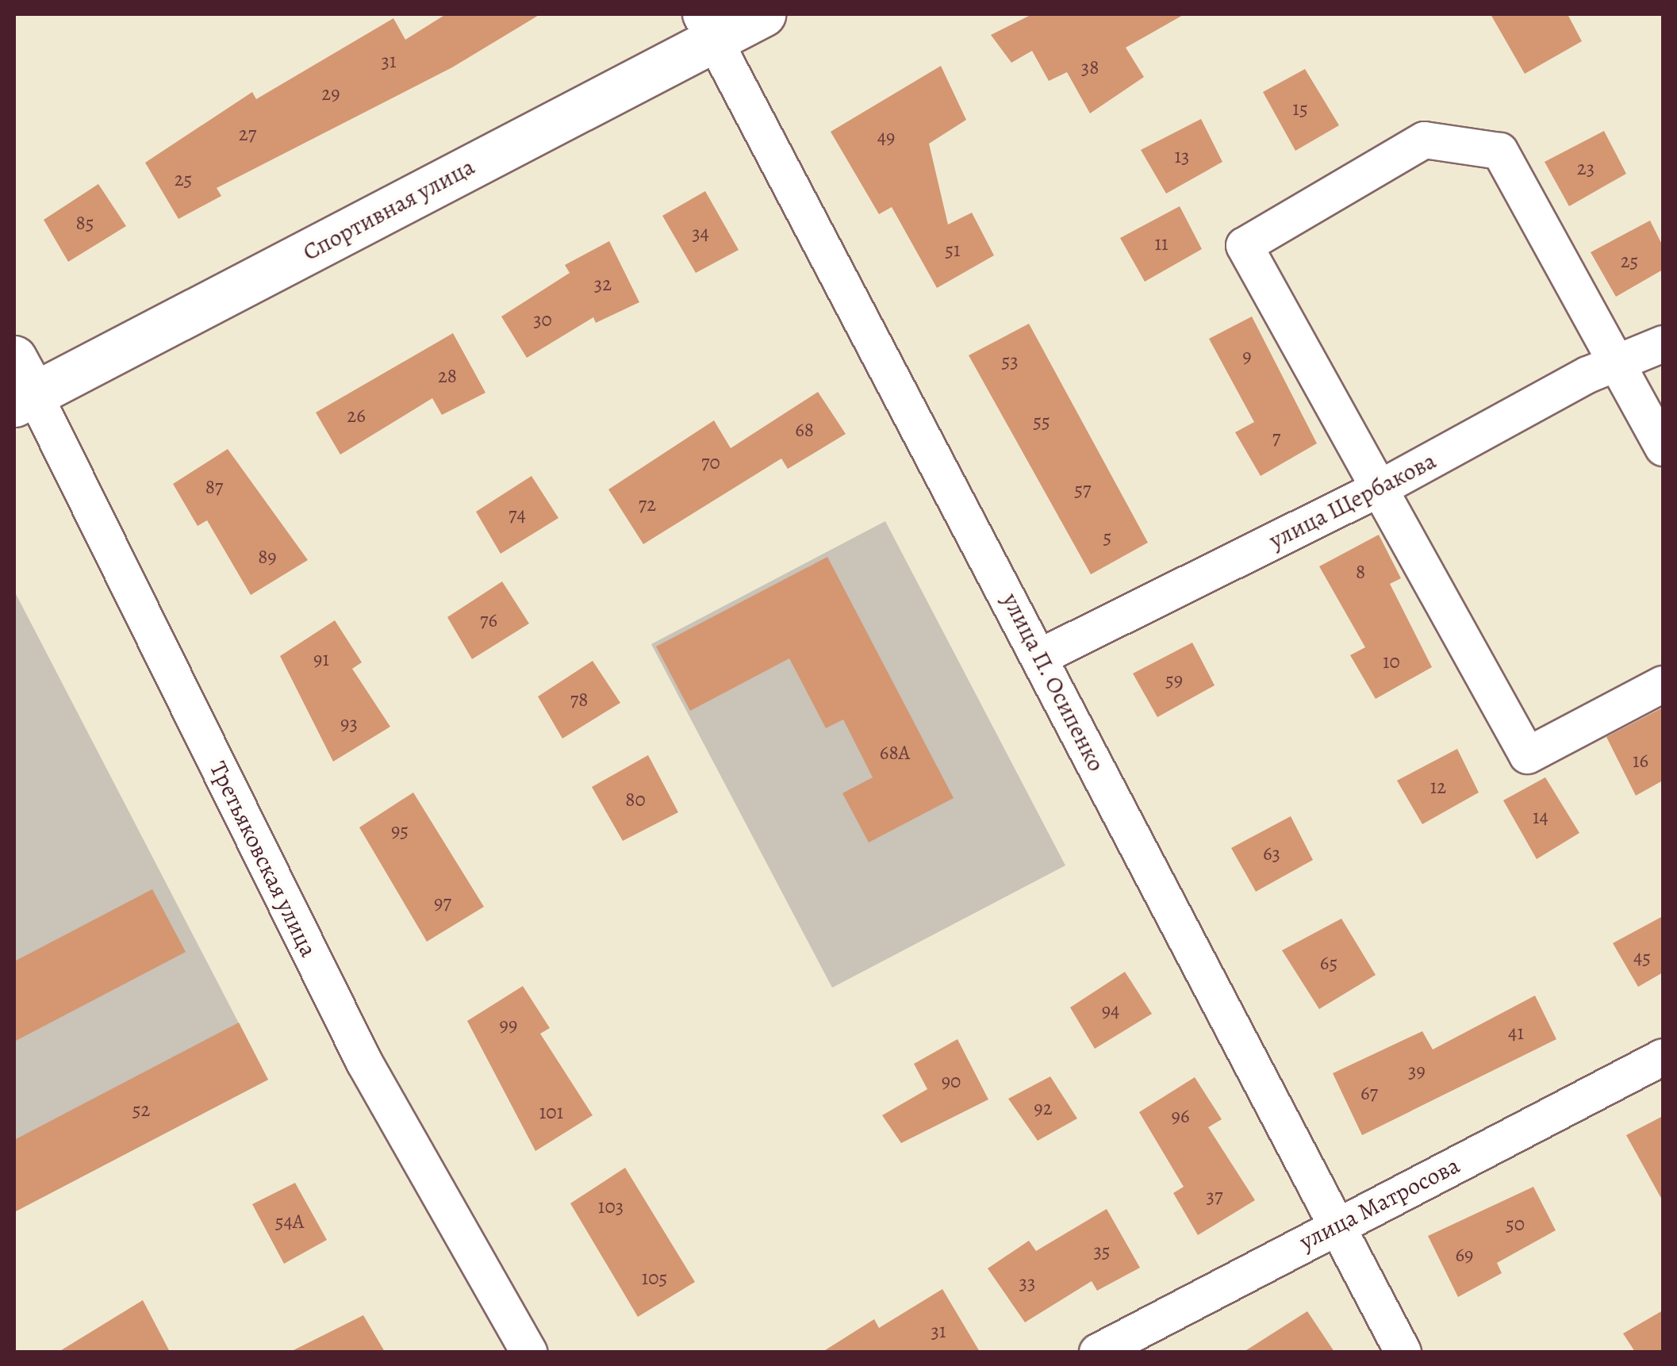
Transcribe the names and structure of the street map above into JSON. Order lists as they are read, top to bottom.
{
  "streets": {
    "street": [
      "Спортивная улица",
      "улица Щербакова",
      "улица П. Осипенко",
      "Третьяковская улица",
      "улица Матросова"
    ]
  },
  "crossings": [
    ["Спортивная улица", "улица П. Осипенко"],
    ["Спортивная улица", "Третьяковская улица"],
    ["улица Щербакова", "улица П. Осипенко"],
    ["улица П. Осипенко", "улица Матросова"]
  ],
  "house_numbers": [
    "31",
    "38",
    "29",
    "15",
    "27",
    "49",
    "13",
    "23",
    "25",
    "85",
    "34",
    "11",
    "51",
    "25",
    "32",
    "30",
    "9",
    "53",
    "28",
    "26",
    "55",
    "68",
    "7",
    "70",
    "87",
    "57",
    "72",
    "74",
    "5",
    "89",
    "8",
    "76",
    "91",
    "10",
    "59",
    "78",
    "93",
    "68А",
    "16",
    "12",
    "80",
    "14",
    "95",
    "63",
    "97",
    "45",
    "65",
    "94",
    "99",
    "41",
    "39",
    "90",
    "67",
    "92",
    "52",
    "101",
    "96",
    "37",
    "103",
    "54А",
    "50",
    "35",
    "69",
    "105",
    "33",
    "31"
  ]
}
